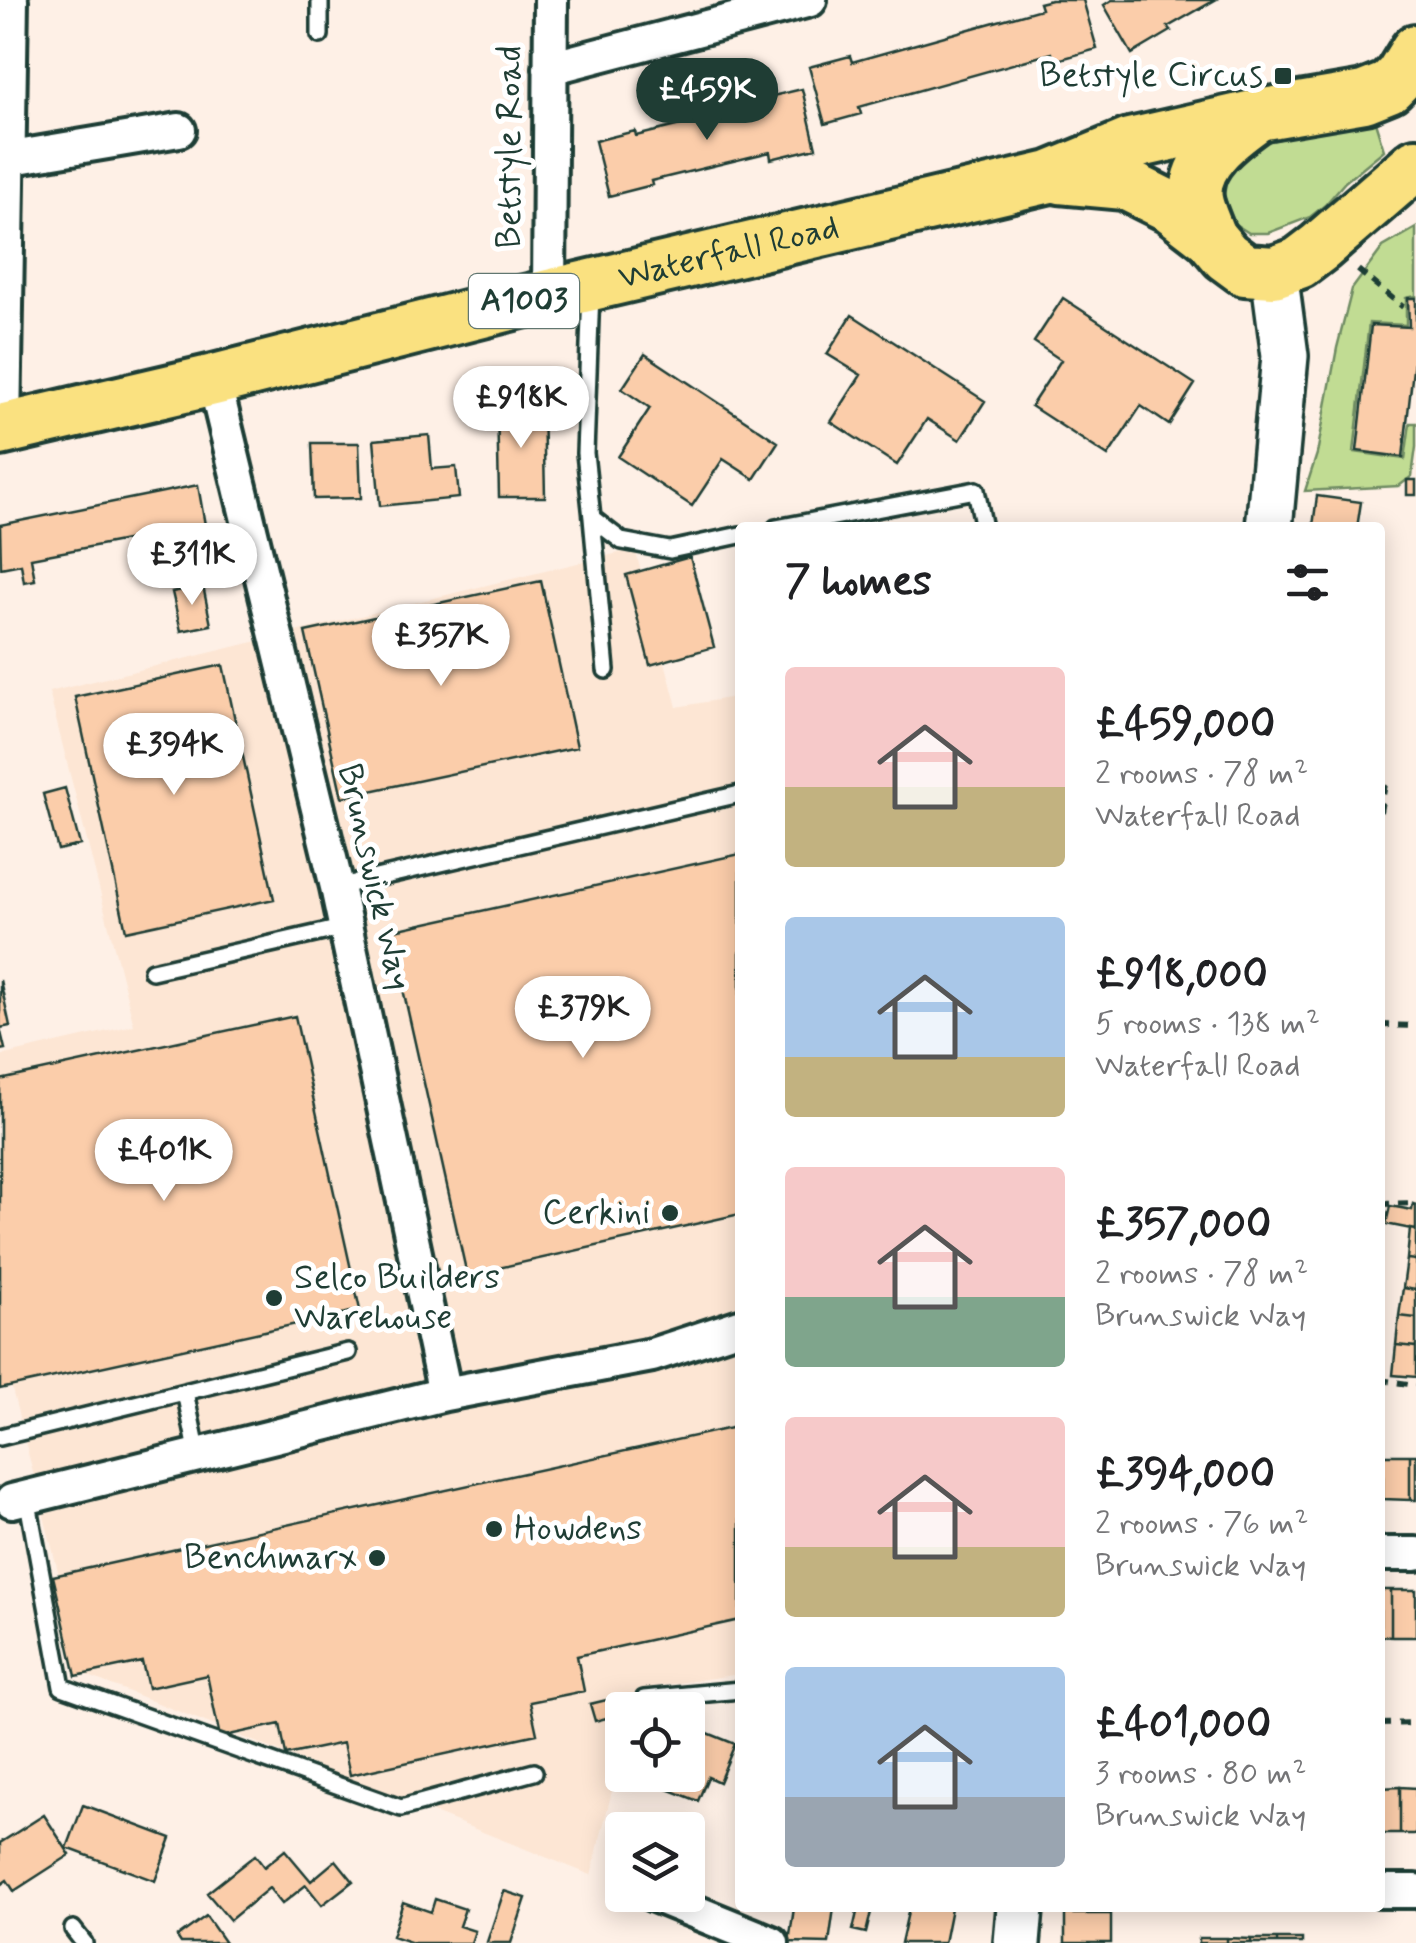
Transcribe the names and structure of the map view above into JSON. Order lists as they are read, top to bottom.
{
  "streets": {
    "main road": ["Waterfall Road", "A1003"],
    "street": ["Betstyle Road", "Brunswick Way"]
  },
  "crossings": [
    ["Betstyle Road", "Waterfall Road"],
    ["Waterfall Road", "A1003"],
    ["Waterfall Road", "Brunswick Way"]
  ],
  "places": {
    "transit": ["Betstyle Circus"],
    "other": [
      "Cerkini",
      "Selco Builders Warehouse",
      "Howdens",
      "Benchmarx"
    ]
  },
  "page": {
    "price": [
      "£459K",
      "£918K",
      "£311K",
      "£357K",
      "£394K",
      "£379K",
      "£401K"
    ],
    "heading": "7 homes",
    "list": [
      {
        "name": "£459,000",
        "note": "2 rooms · 78 m² · Waterfall Road"
      },
      {
        "name": "£918,000",
        "note": "5 rooms · 138 m² · Waterfall Road"
      },
      {
        "name": "£357,000",
        "note": "2 rooms · 78 m² · Brunswick Way"
      },
      {
        "name": "£394,000",
        "note": "2 rooms · 76 m² · Brunswick Way"
      },
      {
        "name": "£401,000",
        "note": "3 rooms · 80 m² · Brunswick Way"
      }
    ]
  }
}
